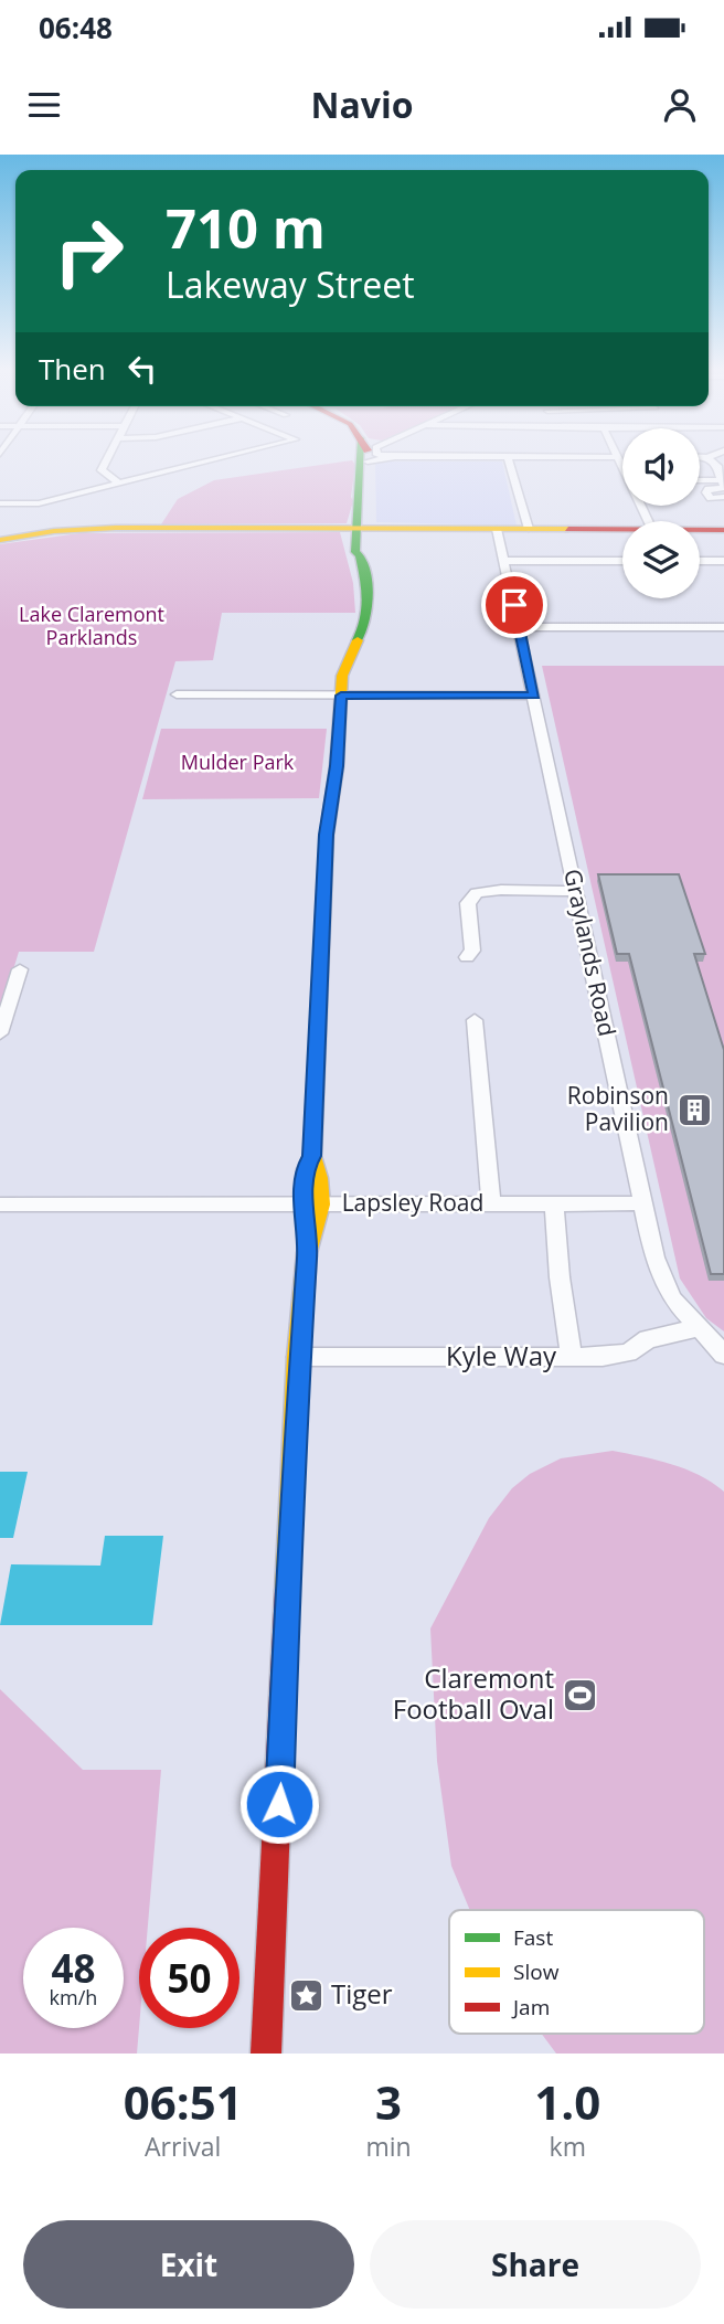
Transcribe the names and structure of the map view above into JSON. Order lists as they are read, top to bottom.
{
  "streets": {
    "street": ["Graylands Road", "Lapsley Road", "Kyle Way"]
  },
  "crossings": [
    ["Graylands Road", "Lapsley Road"],
    ["Graylands Road", "Kyle Way"]
  ],
  "parks": ["Lake Claremont Parklands", "Mulder Park"],
  "places": {
    "building": ["Robinson Pavilion"],
    "sports": ["Claremont Football Oval"],
    "place": ["Tiger"]
  },
  "legend": ["Fast", "Slow", "Jam"],
  "page": {
    "status": "06:48",
    "header": "Navio",
    "turn": ["710 m", "Lakeway Street"],
    "then": "Then",
    "speed": "48 km/h",
    "limit": "50",
    "eta": [
      "06:51",
      "Arrival",
      "3",
      "min",
      "1.0",
      "km"
    ],
    "buttons": ["Exit", "Share"]
  }
}
